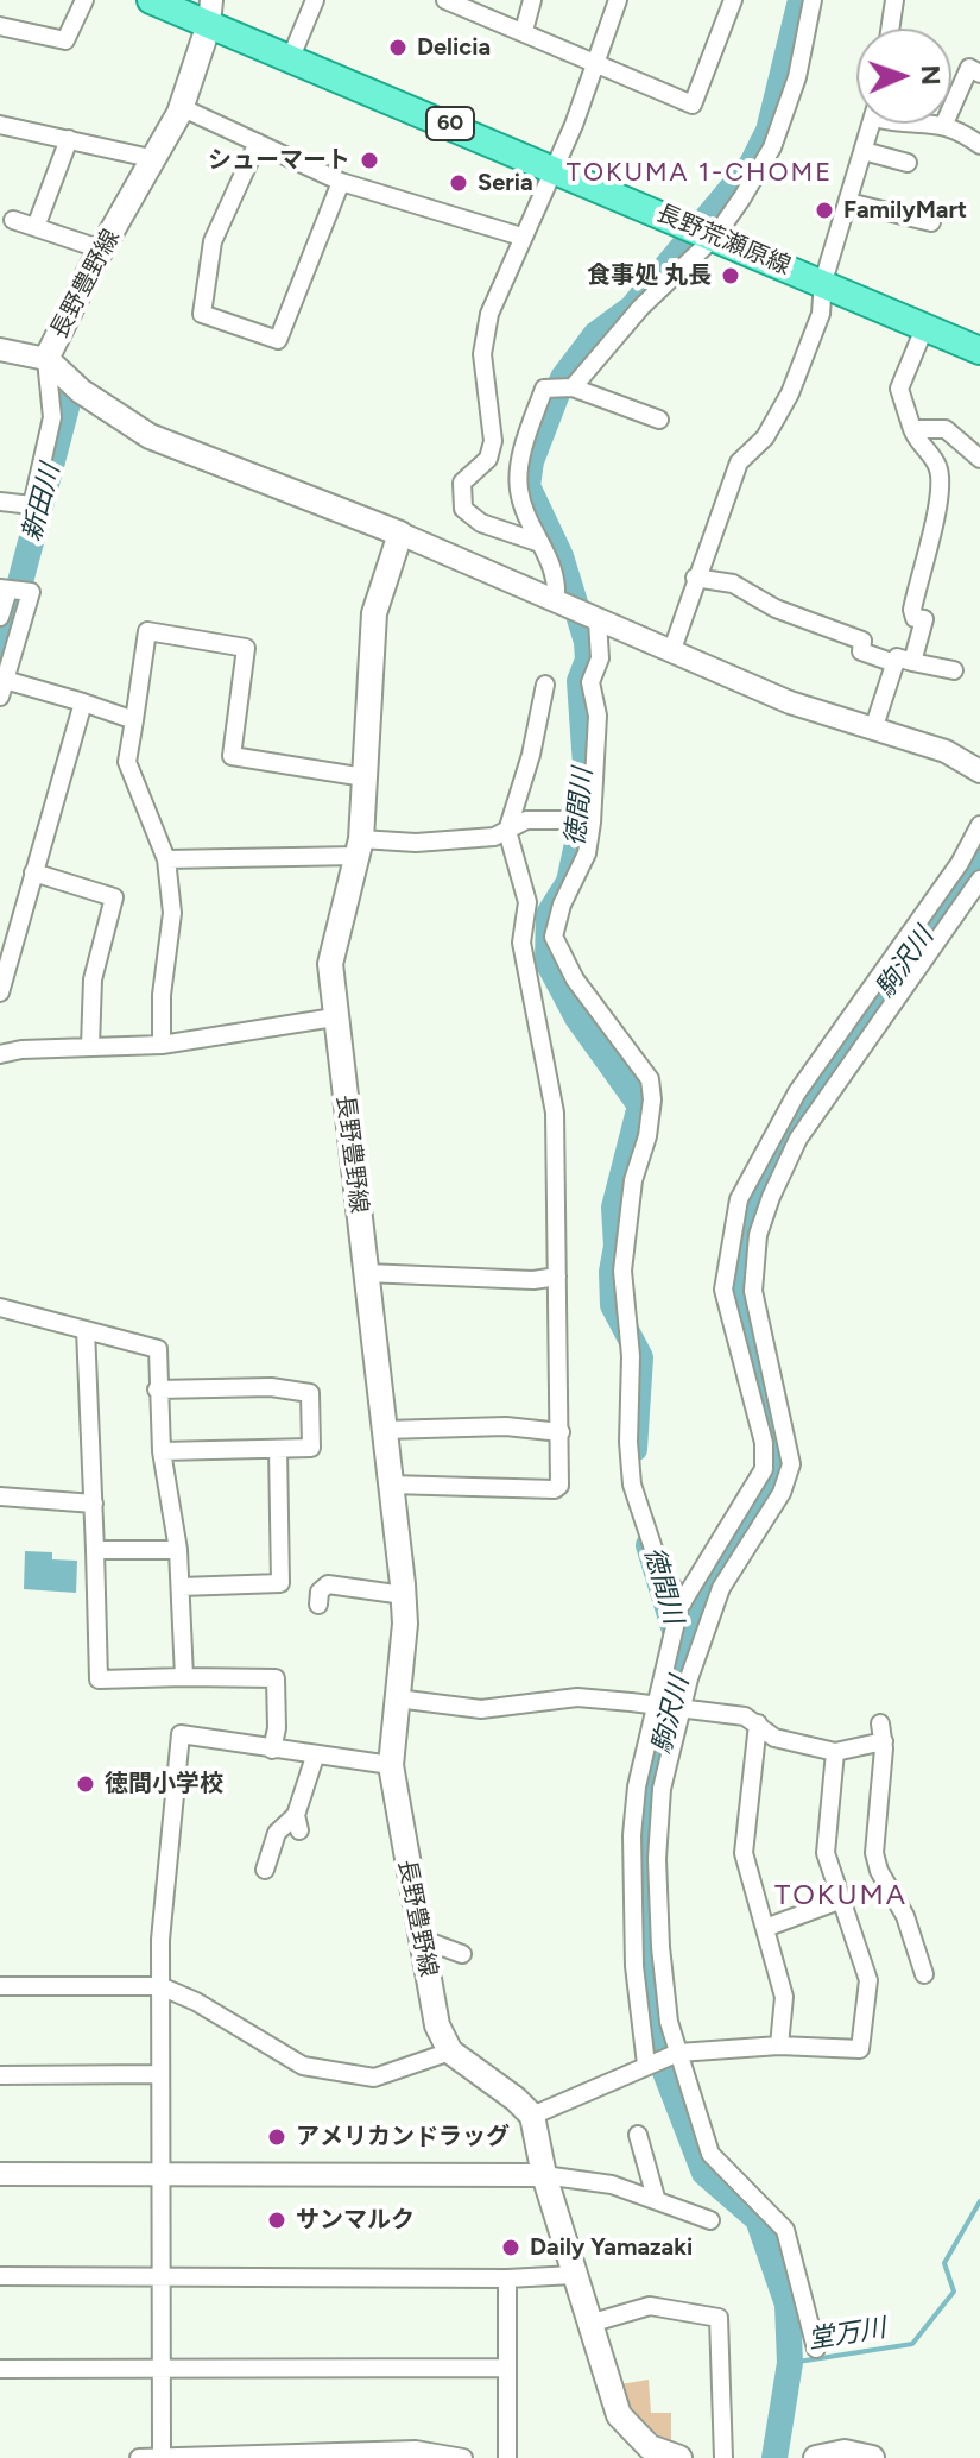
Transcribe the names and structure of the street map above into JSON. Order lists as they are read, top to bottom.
{
  "streets": {
    "main road": ["60", "長野荒瀬原線", "長野豊野線"]
  },
  "crossings": [
    ["長野荒瀬原線", "長野豊野線"]
  ],
  "districts": ["TOKUMA 1-CHOME", "TOKUMA"],
  "water": [
    "新田川",
    "徳間川",
    "駒沢川",
    "堂万川"
  ],
  "places": [
    "Delicia",
    "シューマート",
    "Seria",
    "FamilyMart",
    "食事処 丸長",
    "徳間小学校",
    "アメリカンドラッグ",
    "サンマルク",
    "Daily Yamazaki"
  ],
  "north": "right"
}
